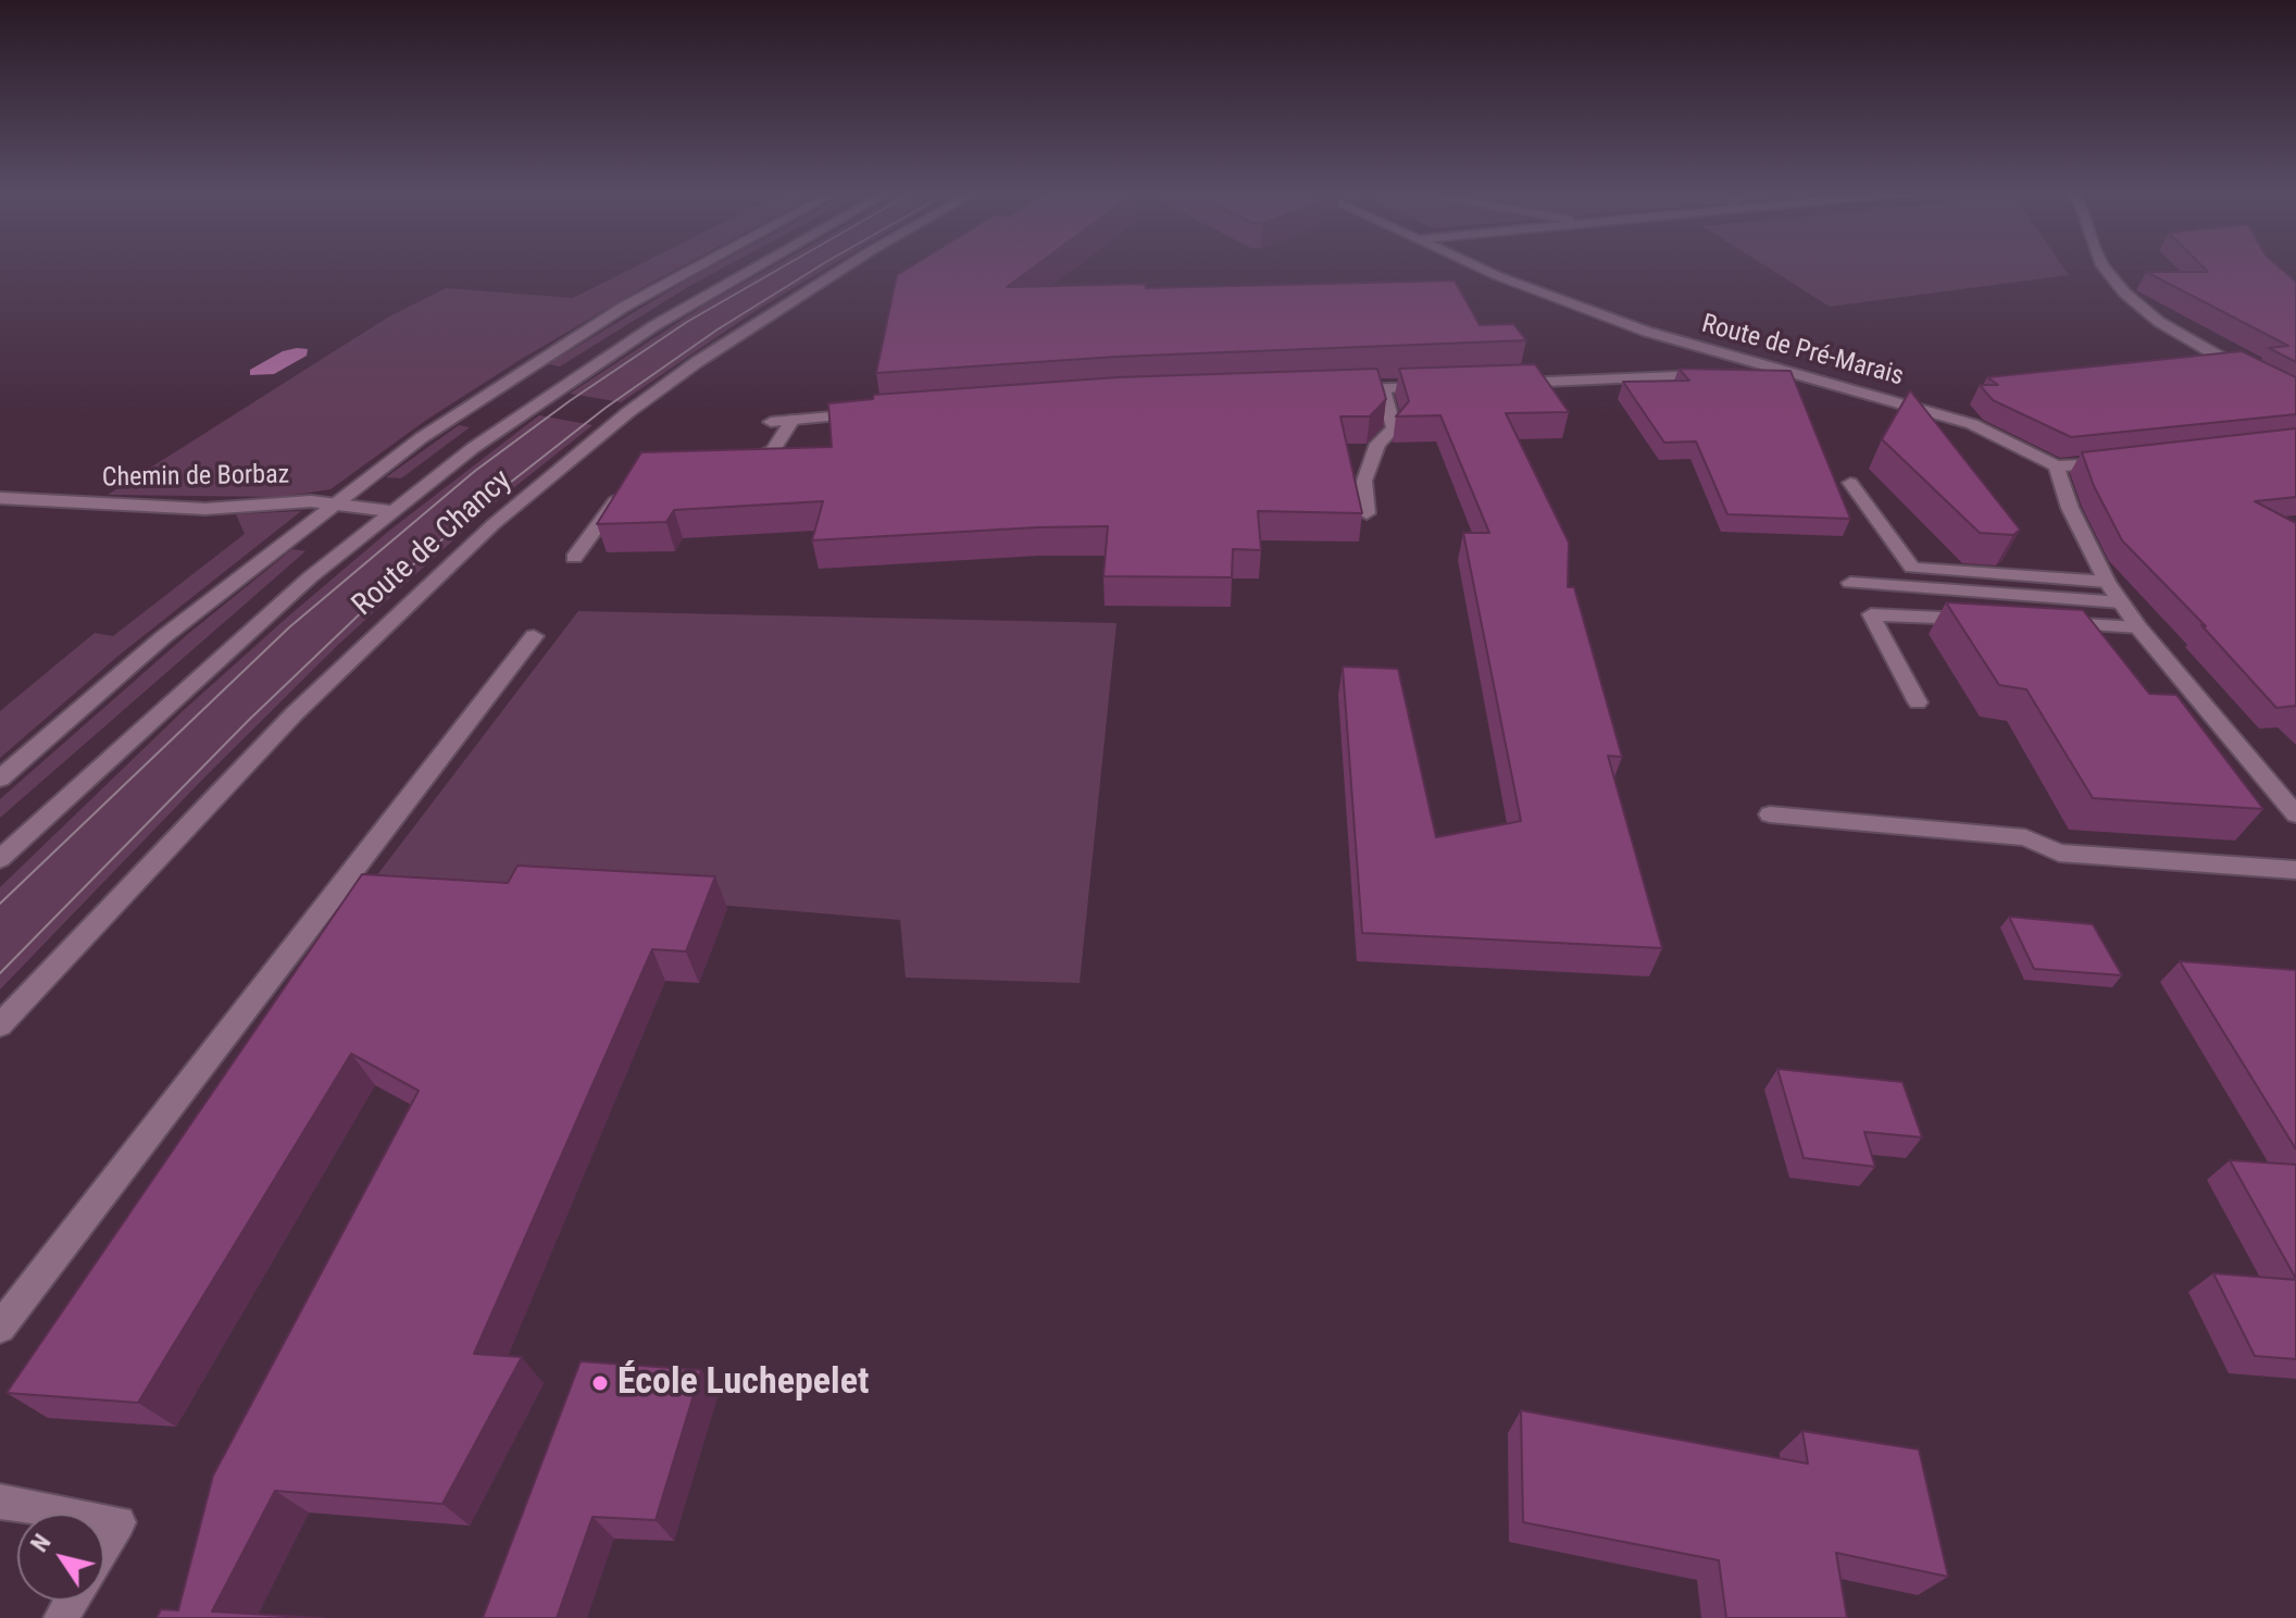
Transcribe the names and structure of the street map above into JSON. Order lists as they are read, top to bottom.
{
  "streets": {
    "street": ["Route de Pré-Marais", "Chemin de Borbaz", "Route de Chancy"]
  },
  "crossings": [
    ["Chemin de Borbaz", "Route de Chancy"]
  ],
  "places": ["École Luchepelet"],
  "north": "top left"
}
